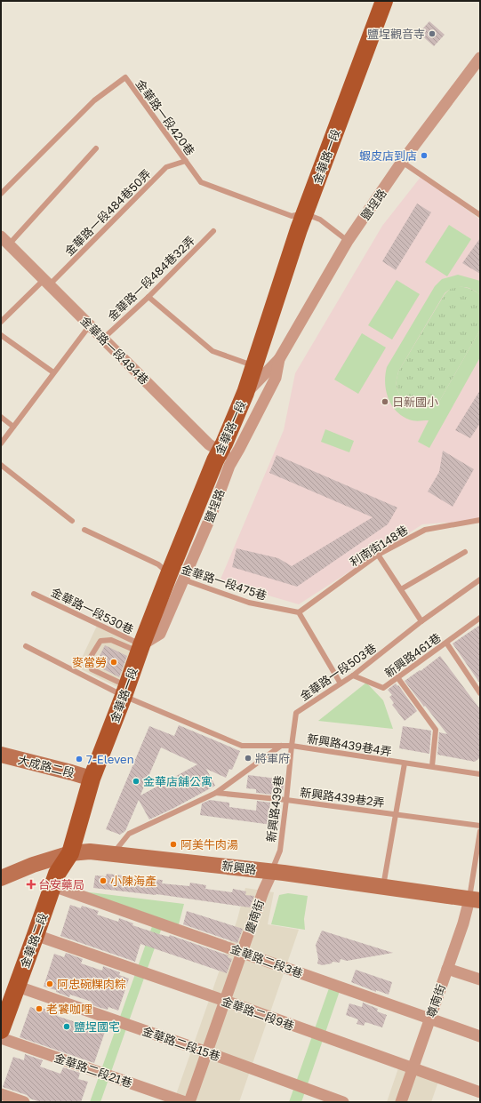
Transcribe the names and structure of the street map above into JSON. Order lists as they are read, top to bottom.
{
  "streets": {
    "main road": ["金華路一段", "金華路二段"],
    "street": [
      "鹽埕路",
      "金華路一段484巷",
      "大成路二段",
      "新興路",
      "慶南街",
      "金華路二段3巷",
      "尊南街",
      "金華路二段9巷",
      "金華路二段15巷",
      "金華路二段21巷"
    ],
    "lane": [
      "金華路一段420巷",
      "金華路一段484巷50弄",
      "金華路一段484巷32弄",
      "利南街148巷",
      "金華路一段475巷",
      "金華路一段530巷",
      "新興路461巷",
      "金華路一段503巷",
      "新興路439巷4弄",
      "新興路439巷2弄",
      "新興路439巷"
    ]
  },
  "crossings": [
    ["金華路一段420巷", "金華路一段"],
    ["金華路一段420巷", "金華路一段484巷50弄"],
    ["金華路一段", "鹽埕路"],
    ["金華路一段", "金華路一段484巷"],
    ["金華路一段", "金華路一段475巷"],
    ["金華路一段", "金華路一段530巷"],
    ["金華路一段", "大成路二段"],
    ["金華路一段", "新興路"],
    ["金華路一段", "金華路二段"],
    ["鹽埕路", "金華路一段484巷"],
    ["金華路一段484巷50弄", "金華路一段484巷"],
    ["金華路一段484巷32弄", "金華路一段484巷"],
    ["利南街148巷", "金華路一段475巷"],
    ["新興路461巷", "金華路一段503巷"],
    ["金華路一段503巷", "新興路439巷4弄"],
    ["金華路一段503巷", "新興路439巷"],
    ["新興路439巷4弄", "新興路439巷"],
    ["新興路439巷2弄", "新興路439巷"],
    ["新興路439巷", "新興路"],
    ["新興路439巷", "慶南街"],
    ["新興路", "慶南街"],
    ["新興路", "金華路二段"],
    ["新興路", "尊南街"],
    ["慶南街", "金華路二段3巷"],
    ["慶南街", "金華路二段9巷"],
    ["慶南街", "金華路二段15巷"],
    ["金華路二段", "金華路二段3巷"],
    ["金華路二段", "金華路二段9巷"],
    ["金華路二段", "金華路二段15巷"],
    ["金華路二段3巷", "尊南街"],
    ["尊南街", "金華路二段9巷"]
  ],
  "places": {
    "other": [
      "鹽埕觀音寺",
      "蝦皮店到店",
      "日新國小",
      "麥當勞",
      "將軍府",
      "7-Eleven",
      "金華店舖公寓",
      "阿美牛肉湯",
      "小陳海產",
      "阿忠碗粿肉粽",
      "老饕咖哩",
      "鹽埕國宅"
    ],
    "health": ["台安藥局"]
  }
}
